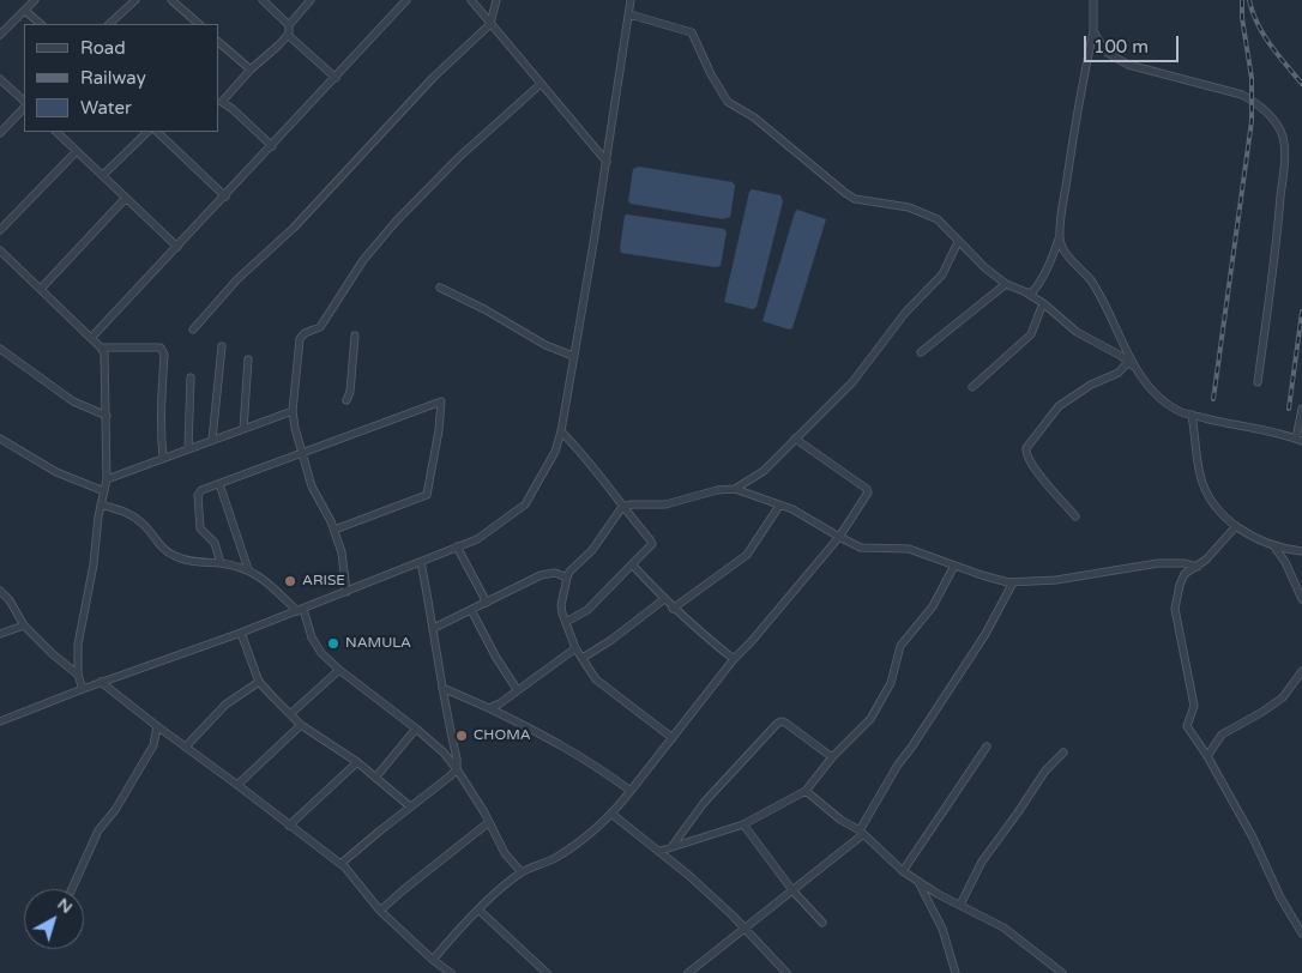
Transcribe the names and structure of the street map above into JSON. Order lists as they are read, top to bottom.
{
  "places": ["ARISE", "NAMULA", "CHOMA"],
  "legend": ["Road", "Railway", "Water"],
  "scale_bar": "100 m",
  "north": "top right"
}
